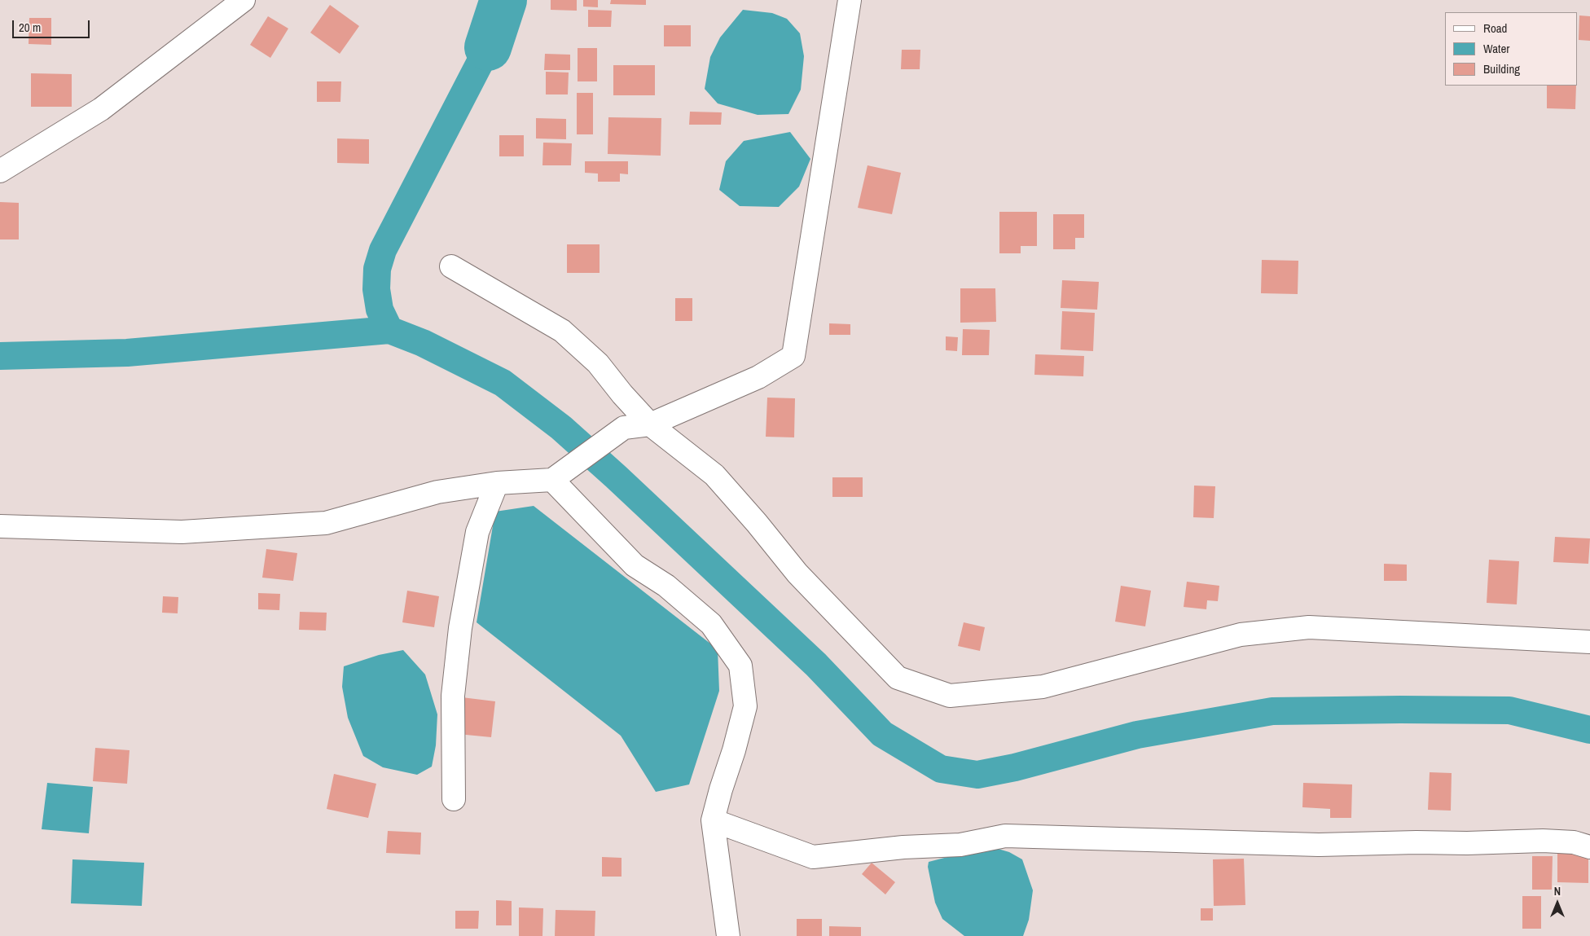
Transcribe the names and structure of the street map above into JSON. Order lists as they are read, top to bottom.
{
  "legend": ["Road", "Water", "Building"],
  "scale_bar": "20 m",
  "north": "top"
}
